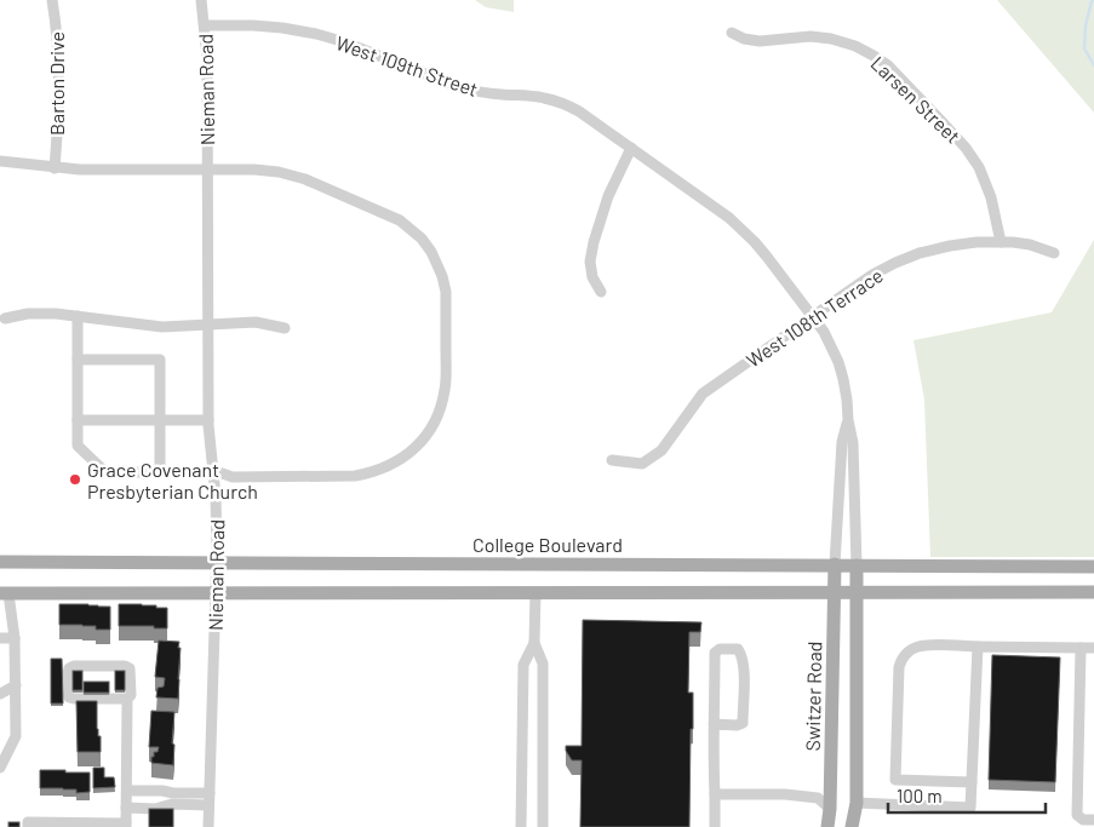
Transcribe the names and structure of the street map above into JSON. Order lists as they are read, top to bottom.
{
  "streets": {
    "main road": ["College Boulevard", "Switzer Road"],
    "street": [
      "West 109th Street",
      "Barton Drive",
      "Nieman Road",
      "Larsen Street",
      "West 108th Terrace"
    ]
  },
  "crossings": [
    ["West 109th Street", "Nieman Road"],
    ["West 109th Street", "West 108th Terrace"],
    ["West 109th Street", "College Boulevard"],
    ["West 109th Street", "Switzer Road"],
    ["Nieman Road", "College Boulevard"],
    ["Larsen Street", "West 108th Terrace"],
    ["College Boulevard", "Switzer Road"]
  ],
  "places": ["Grace Covenant Presbyterian Church"],
  "scale_bar": "100 m"
}
